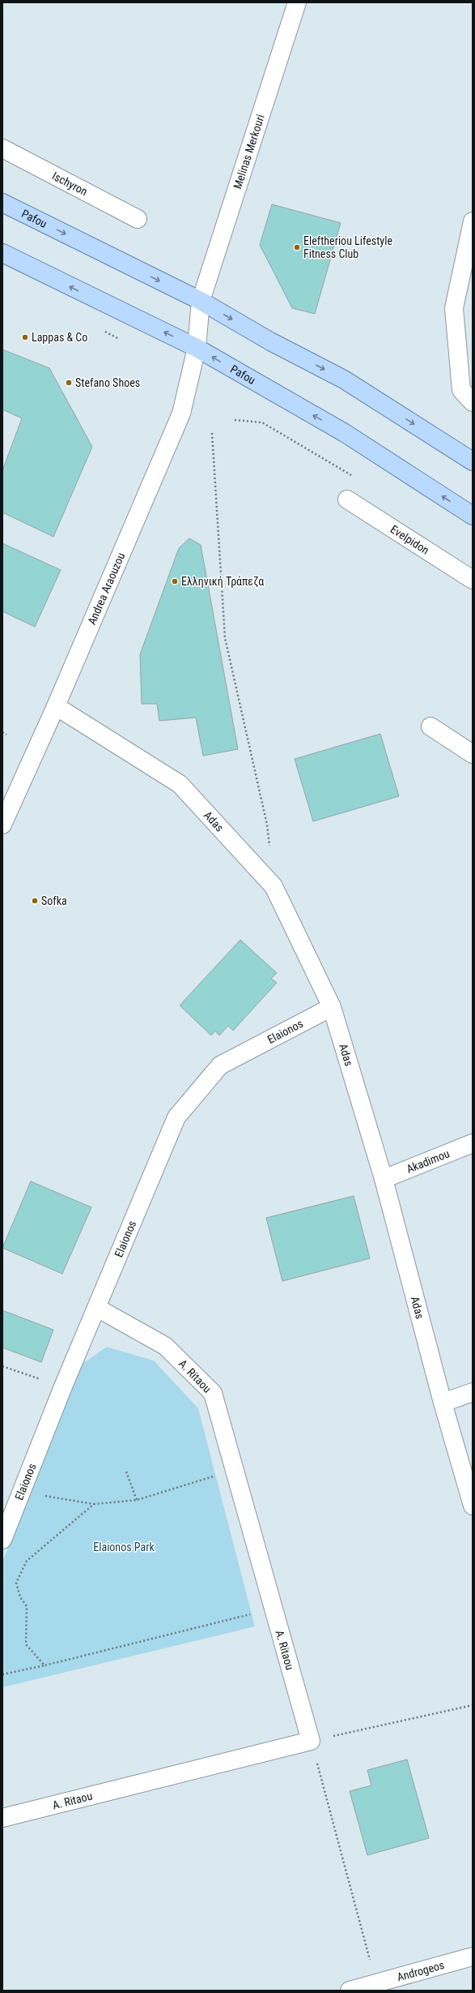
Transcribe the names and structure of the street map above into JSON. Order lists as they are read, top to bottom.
{
  "streets": {
    "main road": ["Pafou"],
    "street": [
      "Melinas Merkouri",
      "Ischyron",
      "Evelpidon",
      "Andrea Araouzou",
      "Adas",
      "Elaionos",
      "Akadimou",
      "A. Ritaou",
      "Androgeos"
    ]
  },
  "crossings": [
    ["Melinas Merkouri", "Pafou"],
    ["Melinas Merkouri", "Andrea Araouzou"],
    ["Pafou", "Andrea Araouzou"],
    ["Andrea Araouzou", "Adas"],
    ["Adas", "Elaionos"],
    ["Adas", "Akadimou"],
    ["Elaionos", "A. Ritaou"]
  ],
  "parks": ["Elaionos Park"],
  "places": [
    "Eleftheriou Lifestyle Fitness Club",
    "Lappas & Co",
    "Stefano Shoes",
    "Ελληνική Τράπεζα",
    "Sofka"
  ]
}
